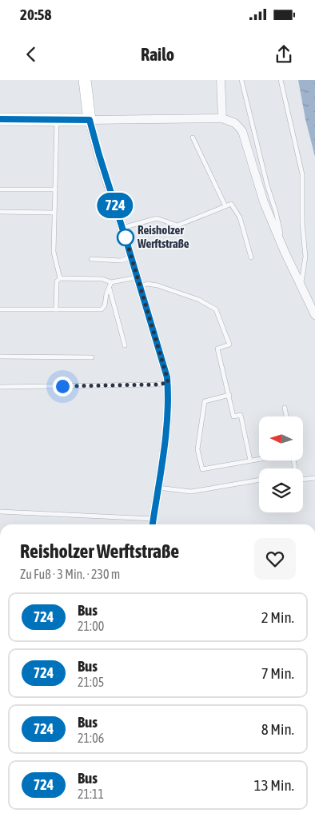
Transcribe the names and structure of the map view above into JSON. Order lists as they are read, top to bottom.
{
  "places": ["Reisholzer Werftstraße"],
  "lines": ["bus line 724"],
  "north": "left",
  "page": {
    "status": "20:58",
    "header": "Railo",
    "on_map": "724",
    "heading": ["Reisholzer Werftstraße", "Zu Fuß · 3 Min. · 230 m"],
    "list": [
      {
        "mark": "724",
        "name": "Bus",
        "note": "21:00",
        "value": "2 Min."
      },
      {
        "mark": "724",
        "name": "Bus",
        "note": "21:05",
        "value": "7 Min."
      },
      {
        "mark": "724",
        "name": "Bus",
        "note": "21:06",
        "value": "8 Min."
      },
      {
        "mark": "724",
        "name": "Bus",
        "note": "21:11",
        "value": "13 Min."
      }
    ]
  }
}
